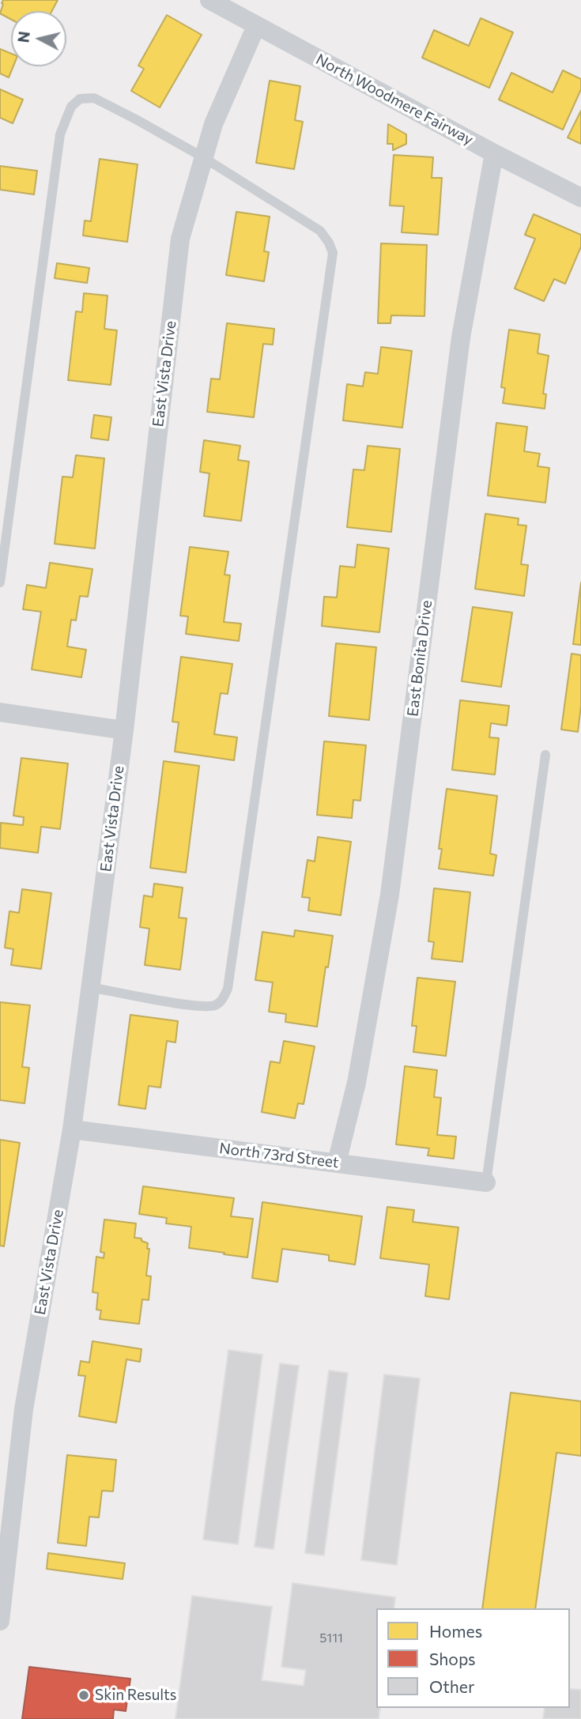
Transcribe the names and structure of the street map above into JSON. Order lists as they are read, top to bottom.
{
  "streets": {
    "street": [
      "North Woodmere Fairway",
      "East Vista Drive",
      "East Bonita Drive",
      "North 73rd Street"
    ]
  },
  "crossings": [
    ["North Woodmere Fairway", "East Vista Drive"],
    ["North Woodmere Fairway", "East Bonita Drive"],
    ["East Vista Drive", "North 73rd Street"],
    ["East Bonita Drive", "North 73rd Street"]
  ],
  "places": ["Skin Results"],
  "house_numbers": ["5111"],
  "legend": ["Homes", "Shops", "Other"],
  "north": "left"
}
